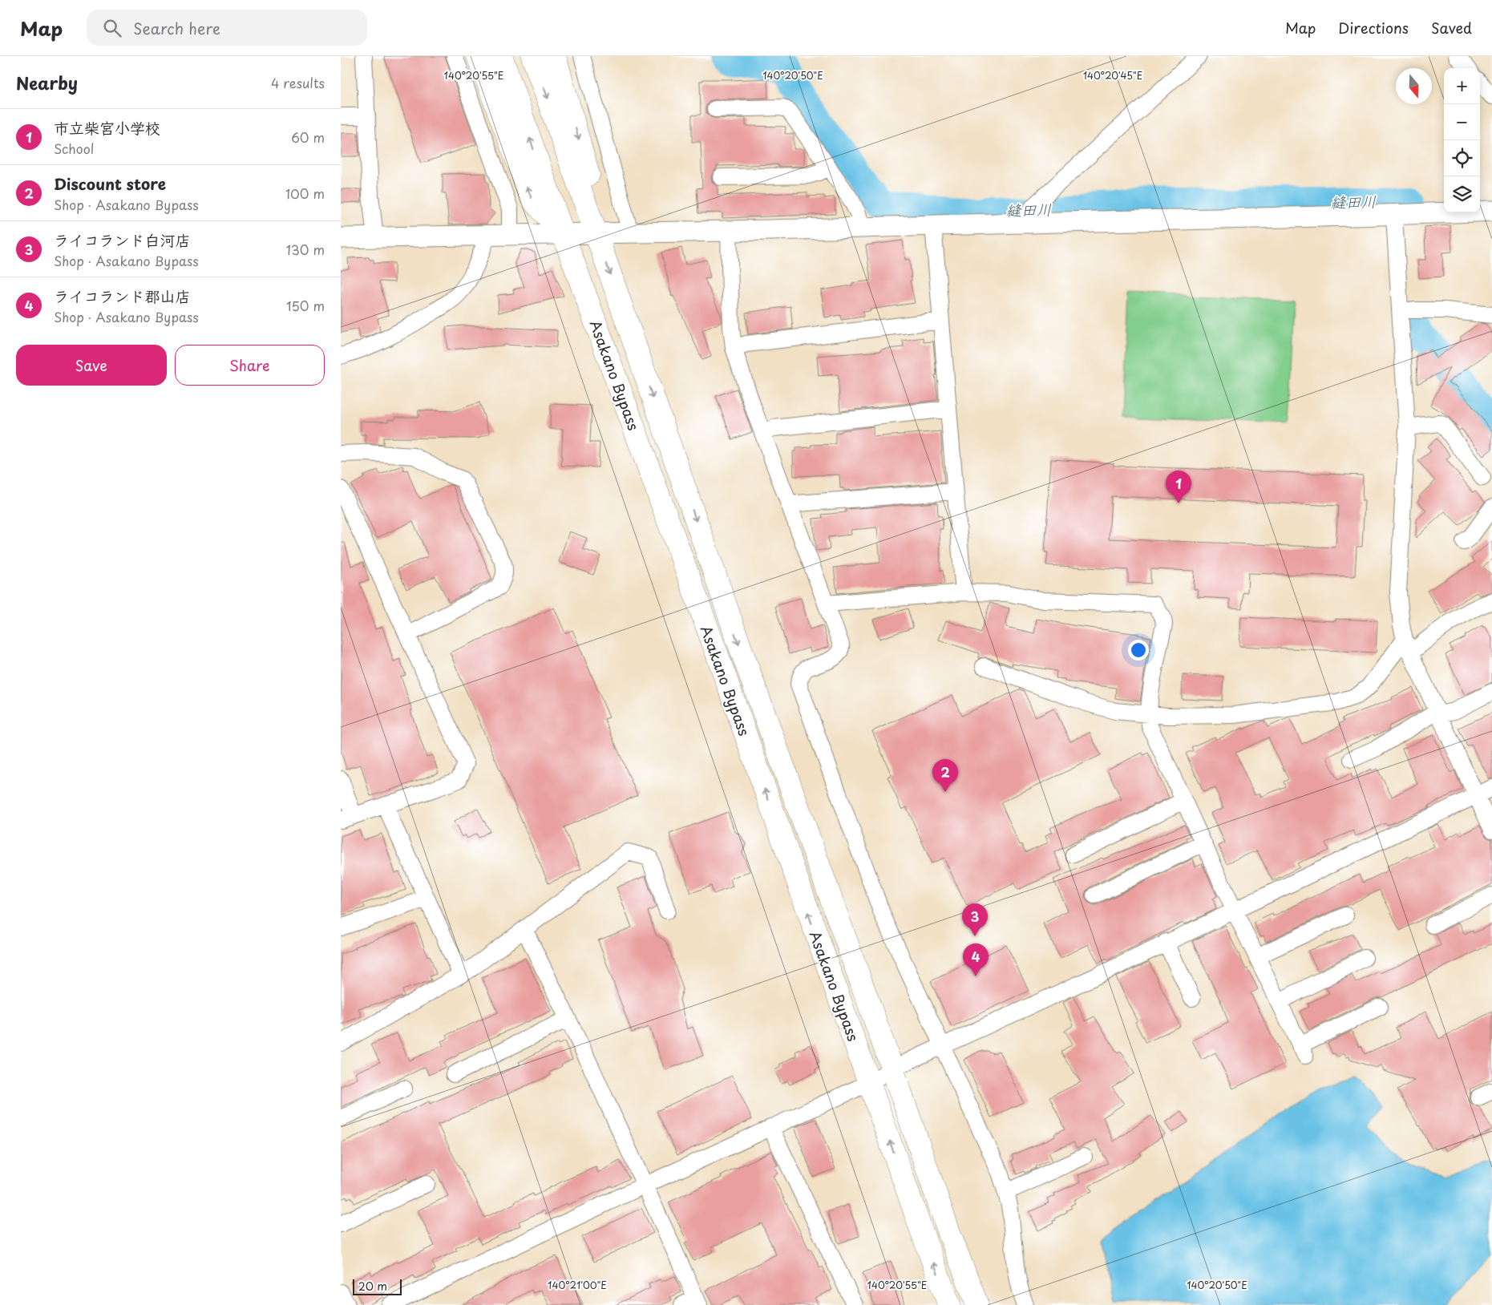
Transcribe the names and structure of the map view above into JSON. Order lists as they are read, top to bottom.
{
  "streets": {
    "highway": ["Asakano Bypass"]
  },
  "water": ["縫田川"],
  "scale_bar": "20 m",
  "north": "bottom",
  "page": {
    "header": "Map",
    "search": "Search here",
    "nav": ["Map", "Directions", "Saved"],
    "heading": ["Nearby", "4 results"],
    "map_buttons": ["+", "−"],
    "list": [
      {
        "mark": "1",
        "name": "市立柴宮小学校",
        "note": "School",
        "value": "60 m"
      },
      {
        "mark": "2",
        "name": "Discount store",
        "note": "Shop · Asakano Bypass",
        "value": "100 m"
      },
      {
        "mark": "3",
        "name": "ライコランド白河店",
        "note": "Shop · Asakano Bypass",
        "value": "130 m"
      },
      {
        "mark": "4",
        "name": "ライコランド郡山店",
        "note": "Shop · Asakano Bypass",
        "value": "150 m"
      }
    ],
    "buttons": ["Save", "Share"],
    "pins": [
      "1",
      "2",
      "3",
      "4"
    ],
    "scale": "20 m"
  },
  "coordinates": [
    "140°20'55\"E",
    "140°20'50\"E",
    "140°20'45\"E",
    "140°21'00\"E"
  ]
}
